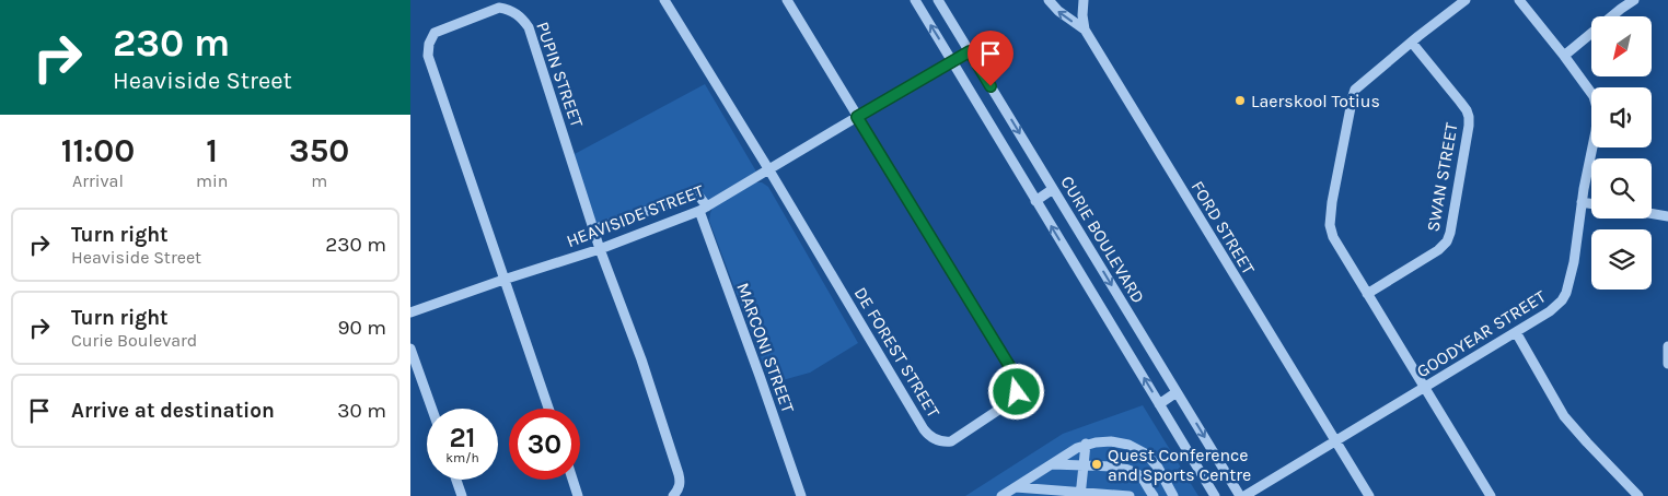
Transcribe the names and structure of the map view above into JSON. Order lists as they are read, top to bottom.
{
  "streets": {
    "street": [
      "PUPIN STREET",
      "SWAN STREET",
      "HEAVISIDE STREET",
      "FORD STREET",
      "CURIE BOULEVARD",
      "GOODYEAR STREET",
      "MARCONI STREET",
      "DE FOREST STREET"
    ]
  },
  "crossings": [
    ["PUPIN STREET", "HEAVISIDE STREET"],
    ["HEAVISIDE STREET", "CURIE BOULEVARD"],
    ["HEAVISIDE STREET", "MARCONI STREET"],
    ["HEAVISIDE STREET", "DE FOREST STREET"],
    ["FORD STREET", "GOODYEAR STREET"]
  ],
  "places": ["Laerskool Totius", "Quest Conference and Sports Centre"],
  "north": "bottom left",
  "page": {
    "turn": ["230 m", "Heaviside Street"],
    "eta": [
      "11:00",
      "Arrival",
      "1",
      "min",
      "350",
      "m"
    ],
    "list": [
      {
        "name": "Turn right",
        "note": "Heaviside Street",
        "value": "230 m"
      },
      {
        "name": "Turn right",
        "note": "Curie Boulevard",
        "value": "90 m"
      },
      {
        "name": "Arrive at destination",
        "value": "30 m"
      }
    ],
    "speed": "21 km/h",
    "limit": "30"
  }
}
